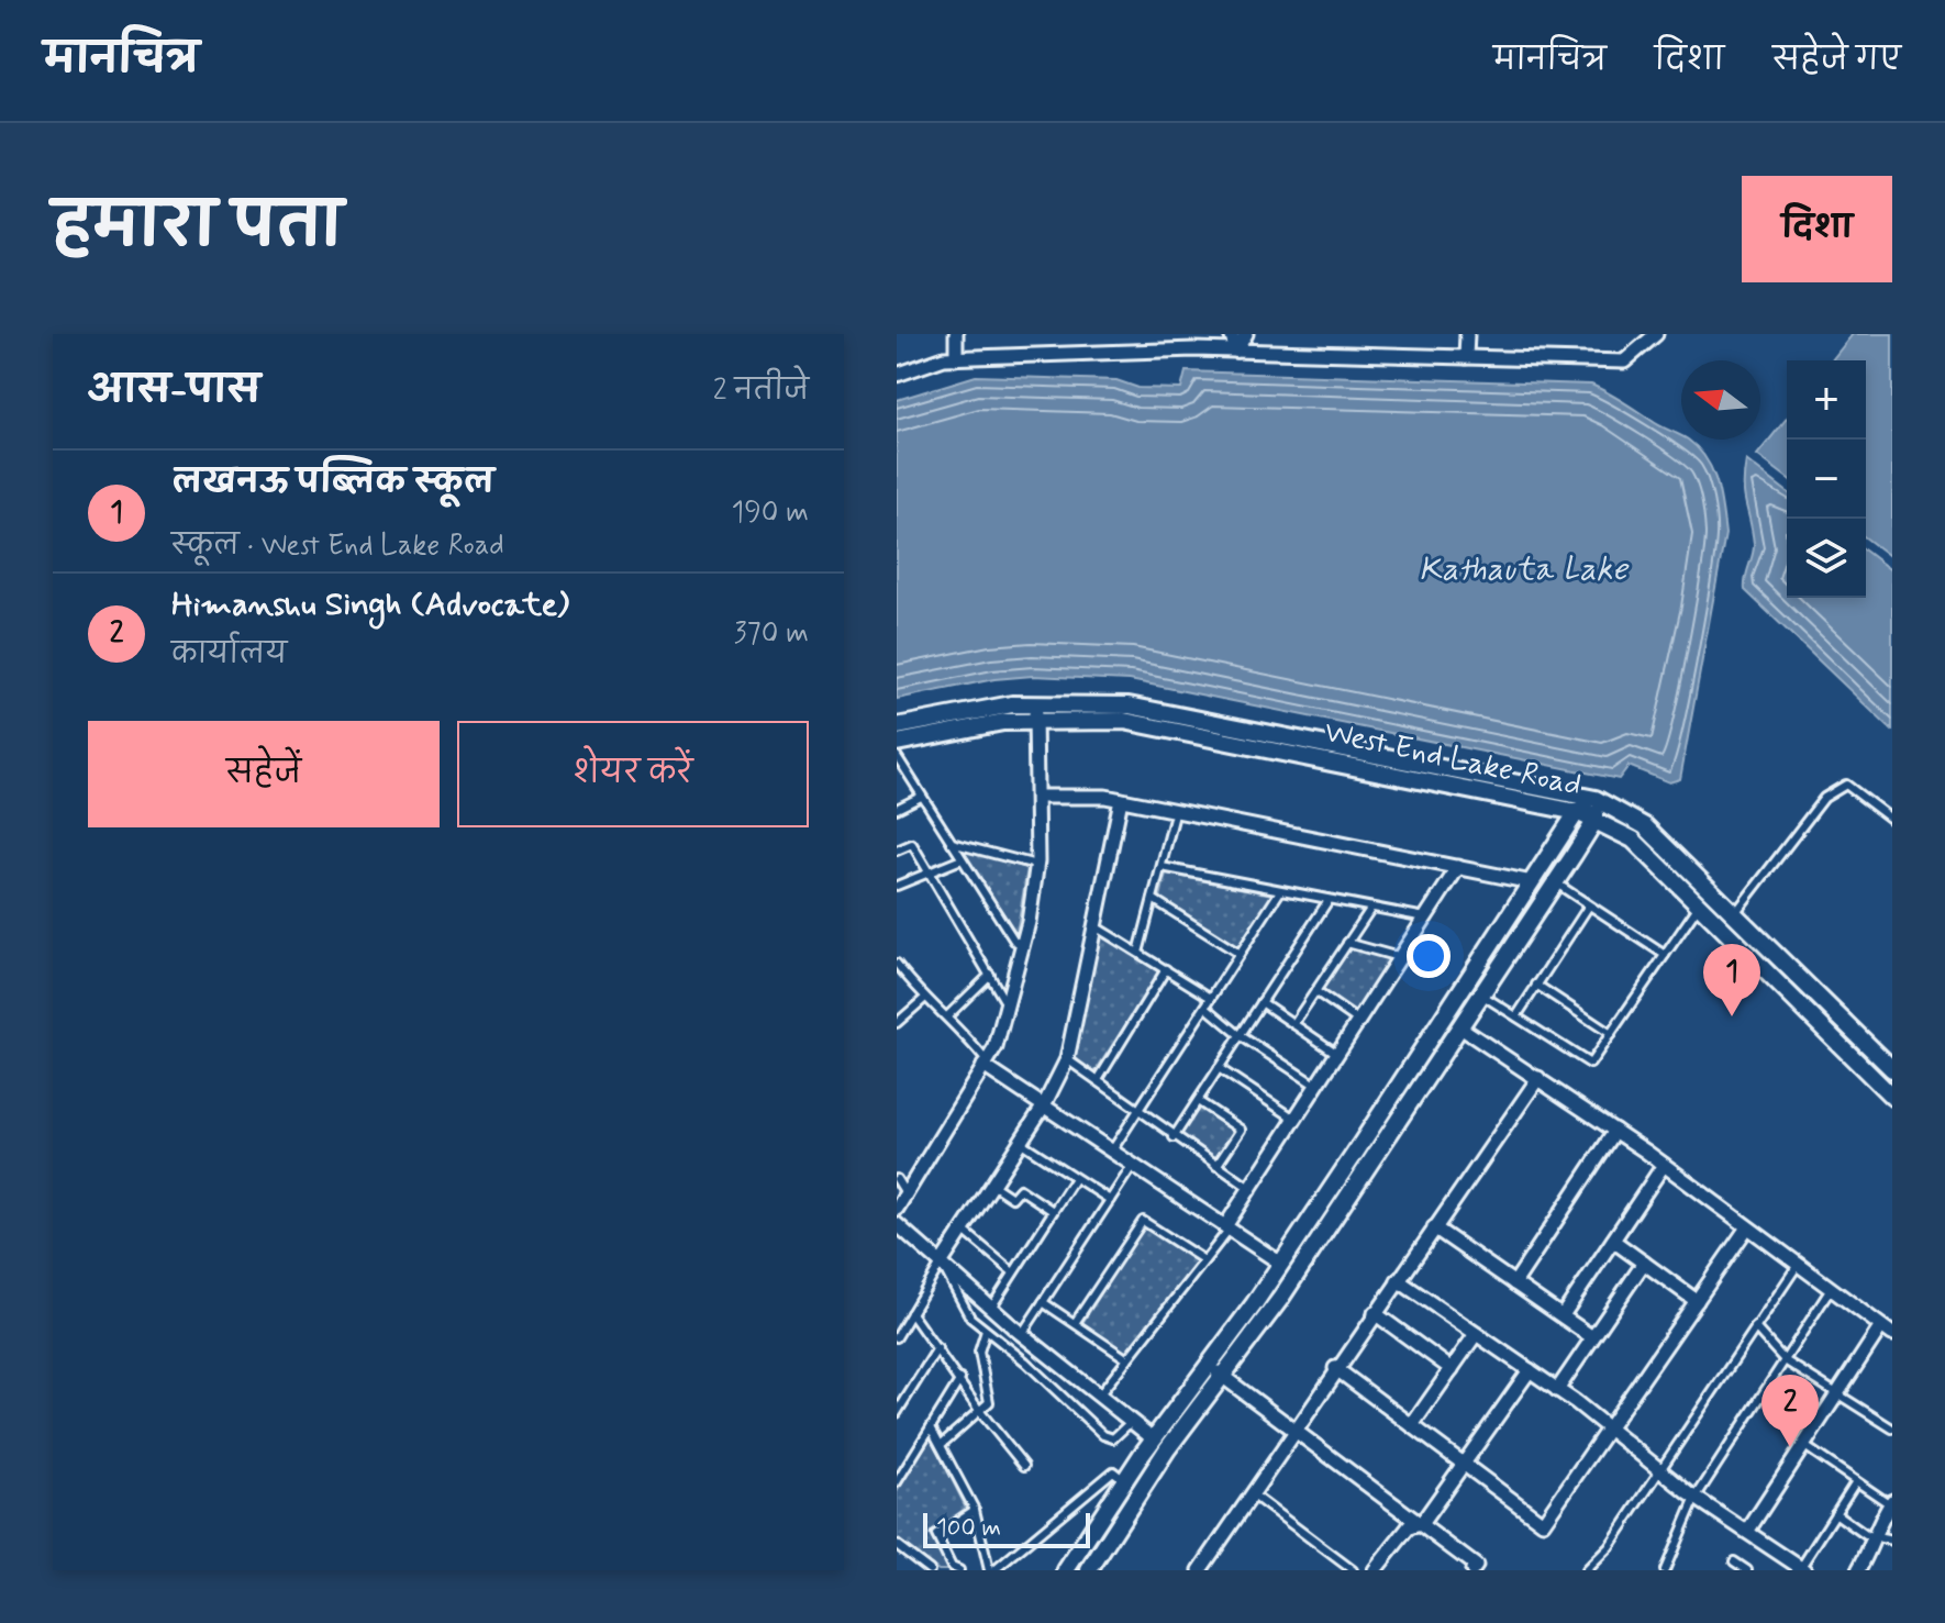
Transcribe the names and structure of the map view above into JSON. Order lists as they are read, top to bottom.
{
  "streets": {
    "street": ["West End Lake Road"]
  },
  "water": ["Kathauta Lake"],
  "scale_bar": "100 m",
  "north": "left",
  "page": {
    "header": "मानचित्र",
    "nav": ["मानचित्र", "दिशा", "सहेजे गए"],
    "title": "हमारा पता",
    "buttons": [
      "दिशा",
      ["सहेजें", "शेयर करें"]
    ],
    "heading": ["आस-पास", "2 नतीजे"],
    "map_buttons": ["+", "−"],
    "list": [
      {
        "mark": "1",
        "name": "लखनऊ पब्लिक स्कूल",
        "note": "स्कूल · West End Lake Road",
        "value": "190 m"
      },
      {
        "mark": "2",
        "name": "Himanshu Singh (Advocate)",
        "note": "कार्यालय",
        "value": "370 m"
      }
    ],
    "pins": ["1", "2"],
    "scale": "100 m"
  }
}
